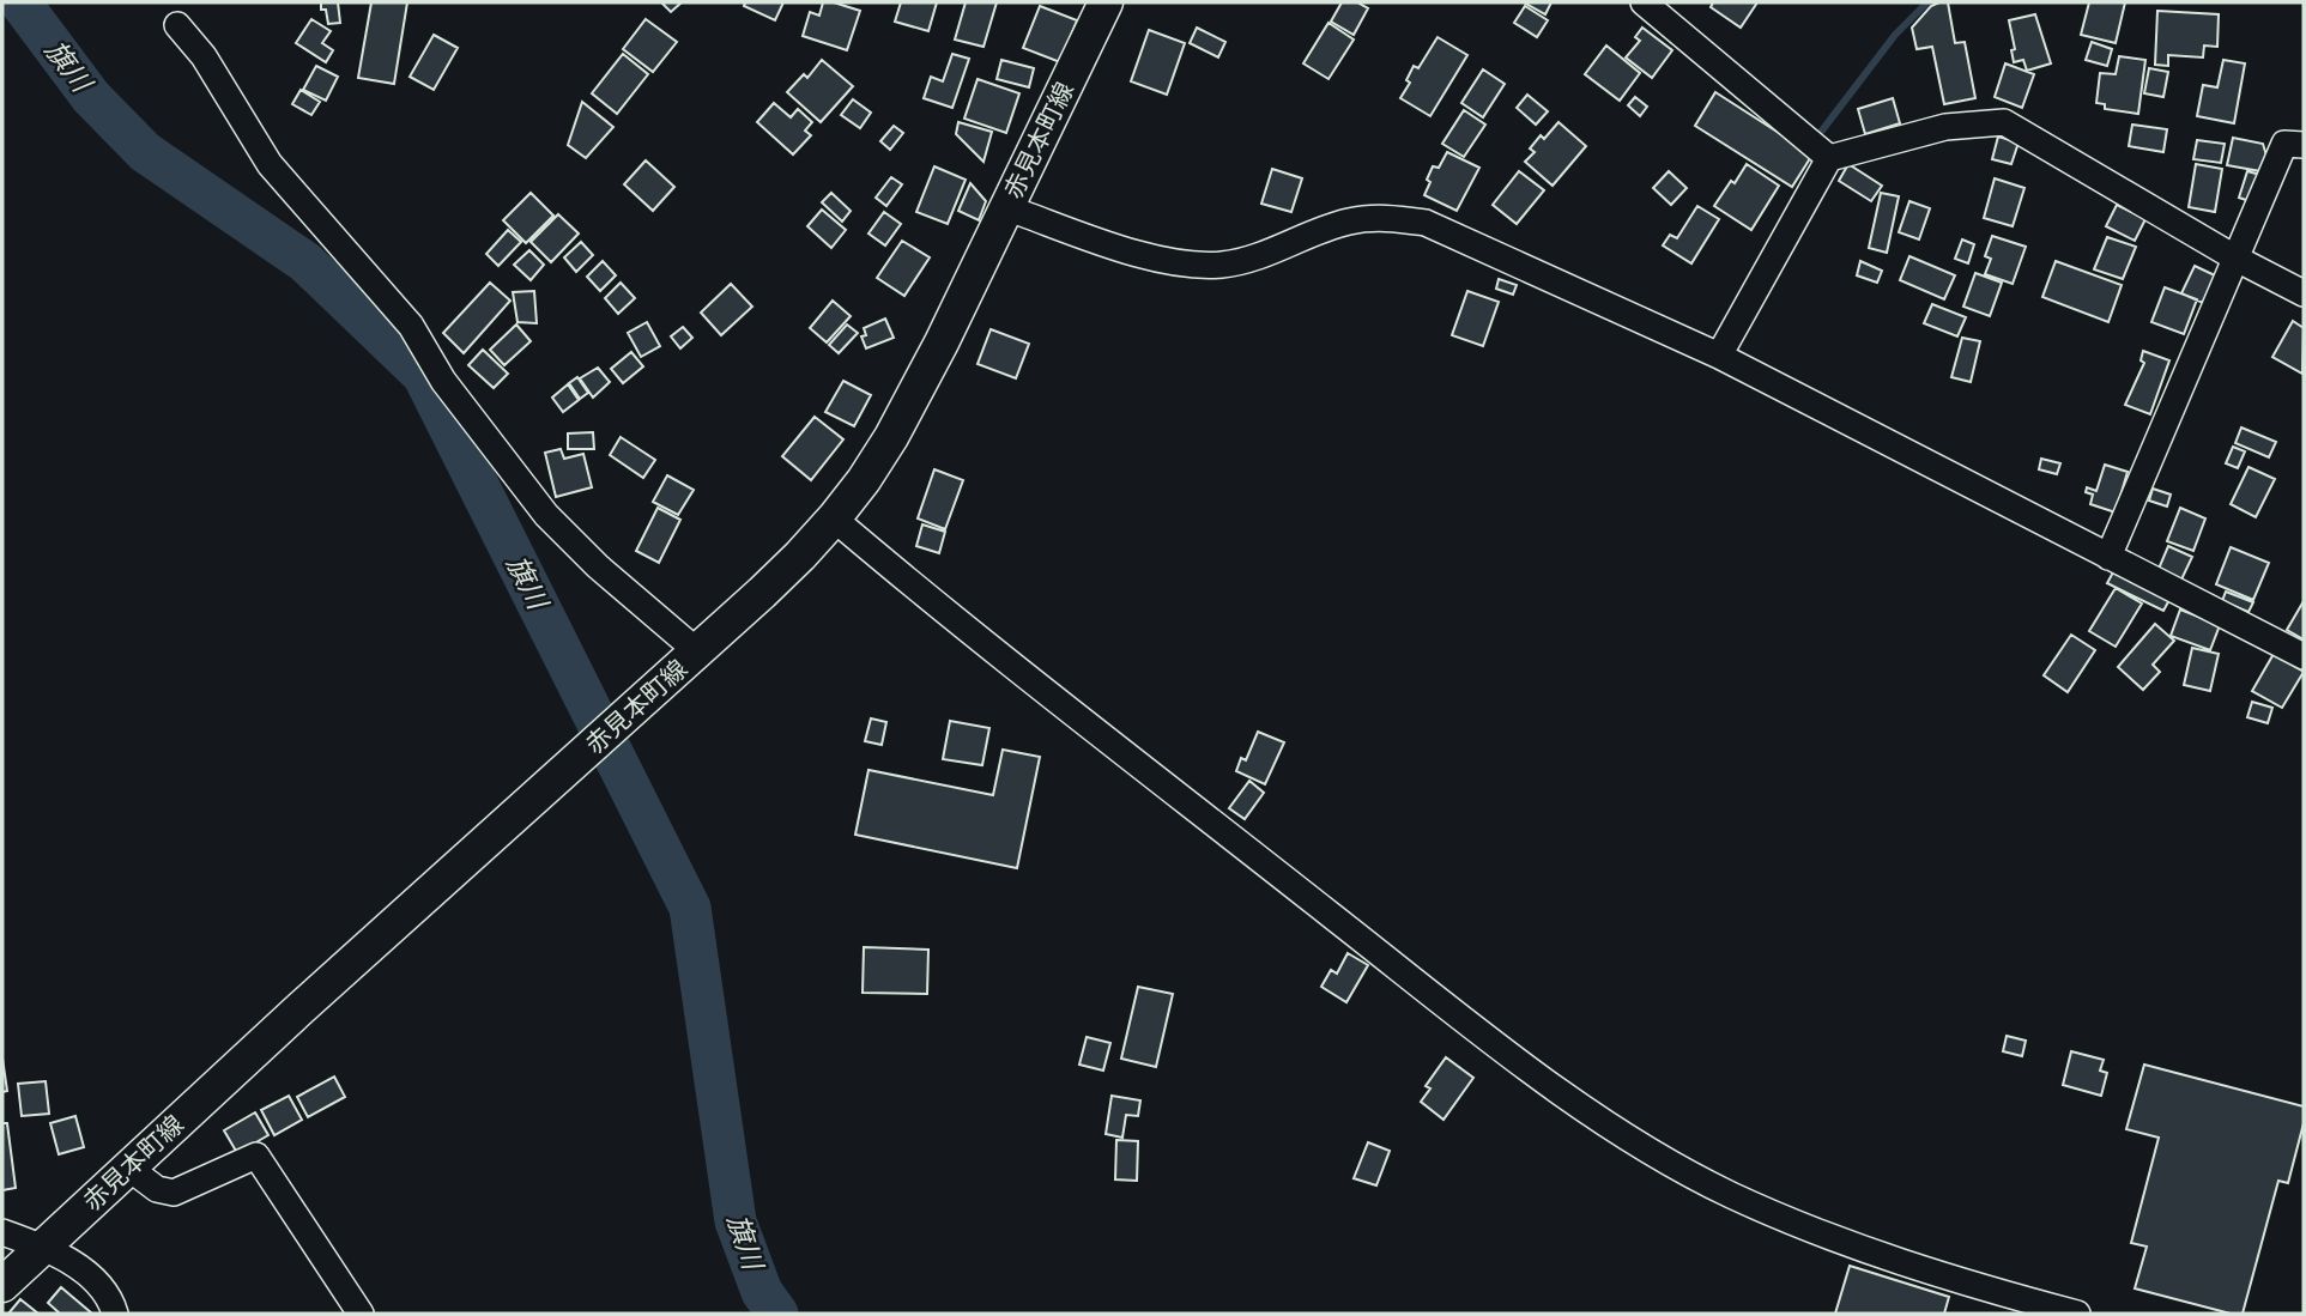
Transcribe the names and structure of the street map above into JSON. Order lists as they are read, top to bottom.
{
  "streets": {
    "main road": ["赤見本町線"]
  },
  "water": ["旗川"]
}
